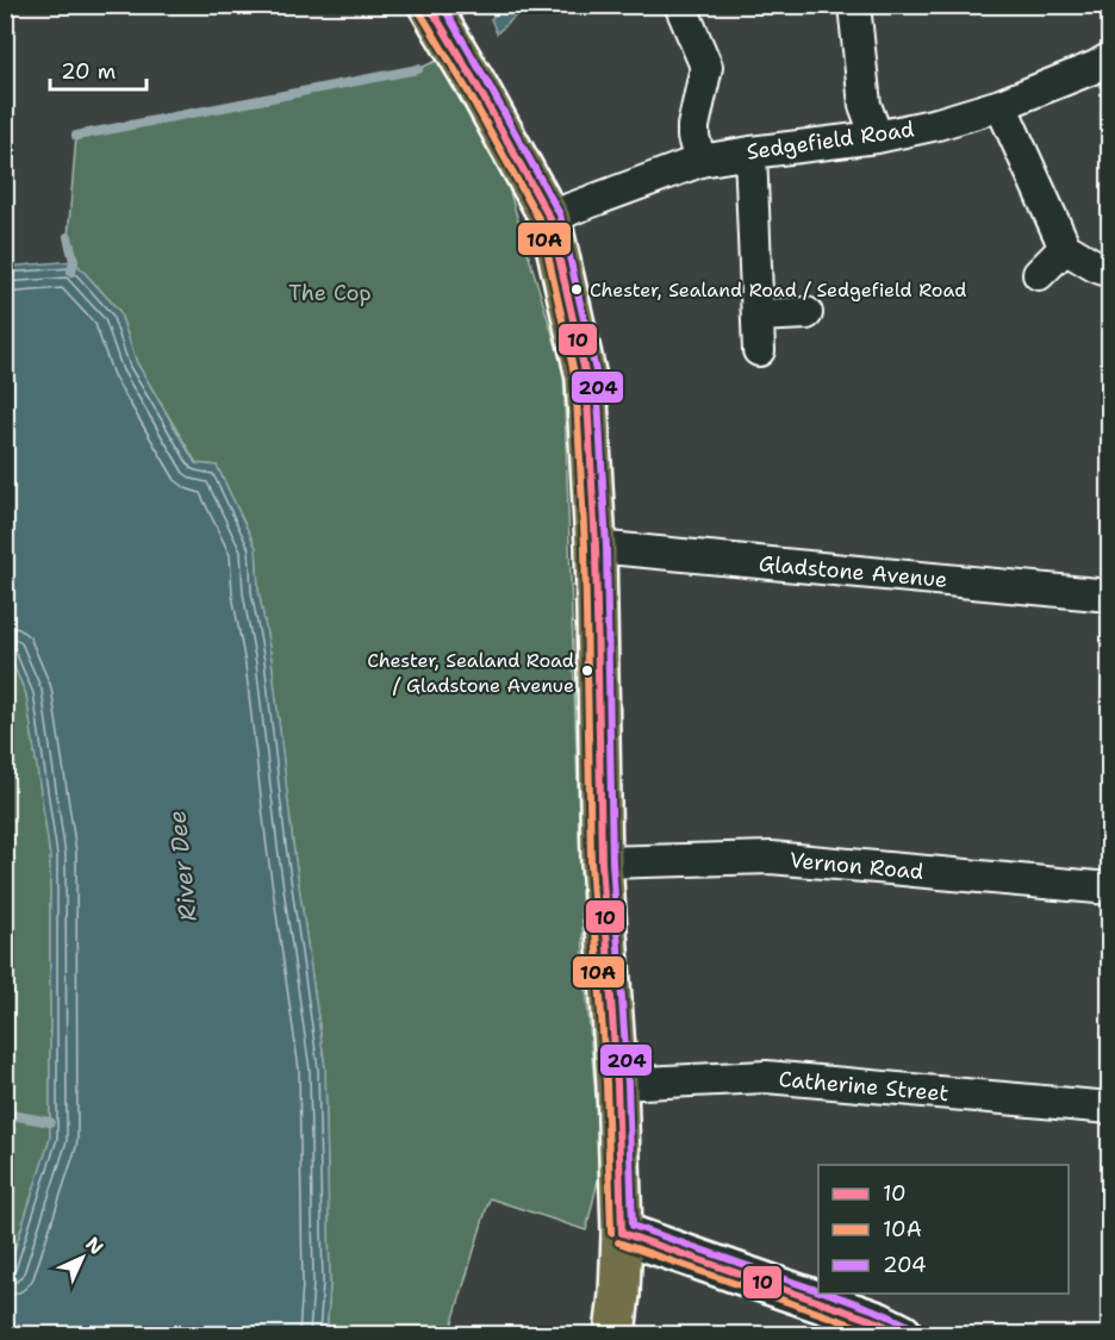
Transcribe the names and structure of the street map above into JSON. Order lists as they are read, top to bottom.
{
  "streets": {
    "street": [
      "Sedgefield Road",
      "Gladstone Avenue",
      "Vernon Road",
      "Catherine Street"
    ]
  },
  "water": ["River Dee"],
  "parks": ["The Cop"],
  "places": ["Chester, Sealand Road / Sedgefield Road", "Chester, Sealand Road / Gladstone Avenue"],
  "lines": ["transit line 10", "transit line 204", "transit line 10A"],
  "legend": ["10", "10A", "204"],
  "scale_bar": "20 m",
  "north": "top right"
}
